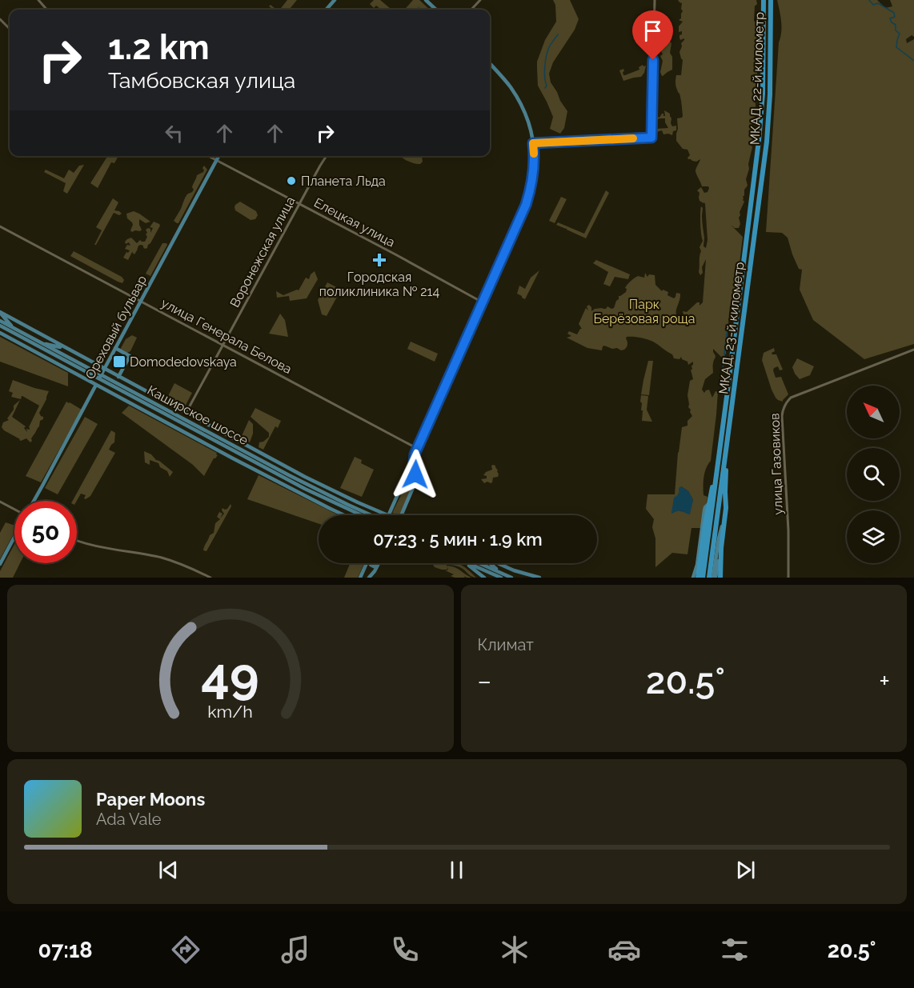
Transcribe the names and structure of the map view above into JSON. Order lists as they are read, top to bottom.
{
  "streets": {
    "highway": ["МКАД, 22-й километр", "МКАД, 23-й километр"],
    "main road": ["Ореховый бульвар", "Каширское шоссе"],
    "street": [
      "Елецкая улица",
      "Воронежская улица",
      "улица Генерала Белова",
      "улица Газовиков"
    ]
  },
  "crossings": [
    ["МКАД, 22-й километр", "МКАД, 23-й километр"],
    ["Елецкая улица", "Воронежская улица"],
    ["Елецкая улица", "Ореховый бульвар"],
    ["Воронежская улица", "улица Генерала Белова"],
    ["Ореховый бульвар", "улица Генерала Белова"],
    ["Ореховый бульвар", "Каширское шоссе"]
  ],
  "parks": ["Парк Берёзовая роща"],
  "places": {
    "other": ["Планета Льда"],
    "health": ["Городская поликлиника № 214"],
    "transit": ["Domodedovskaya"]
  },
  "north": "top left",
  "page": {
    "turn": ["1.2 km", "Тамбовская улица"],
    "limit": "50",
    "trip": "07:23 · 5 мин · 1.9 km",
    "tile": "Климат",
    "heat": ["−", "20.5°", "+"],
    "song": ["Paper Moons", "Ada Vale"],
    "tabs": ["07:18", "20.5°"],
    "gauge": ["49", "km/h"]
  }
}
